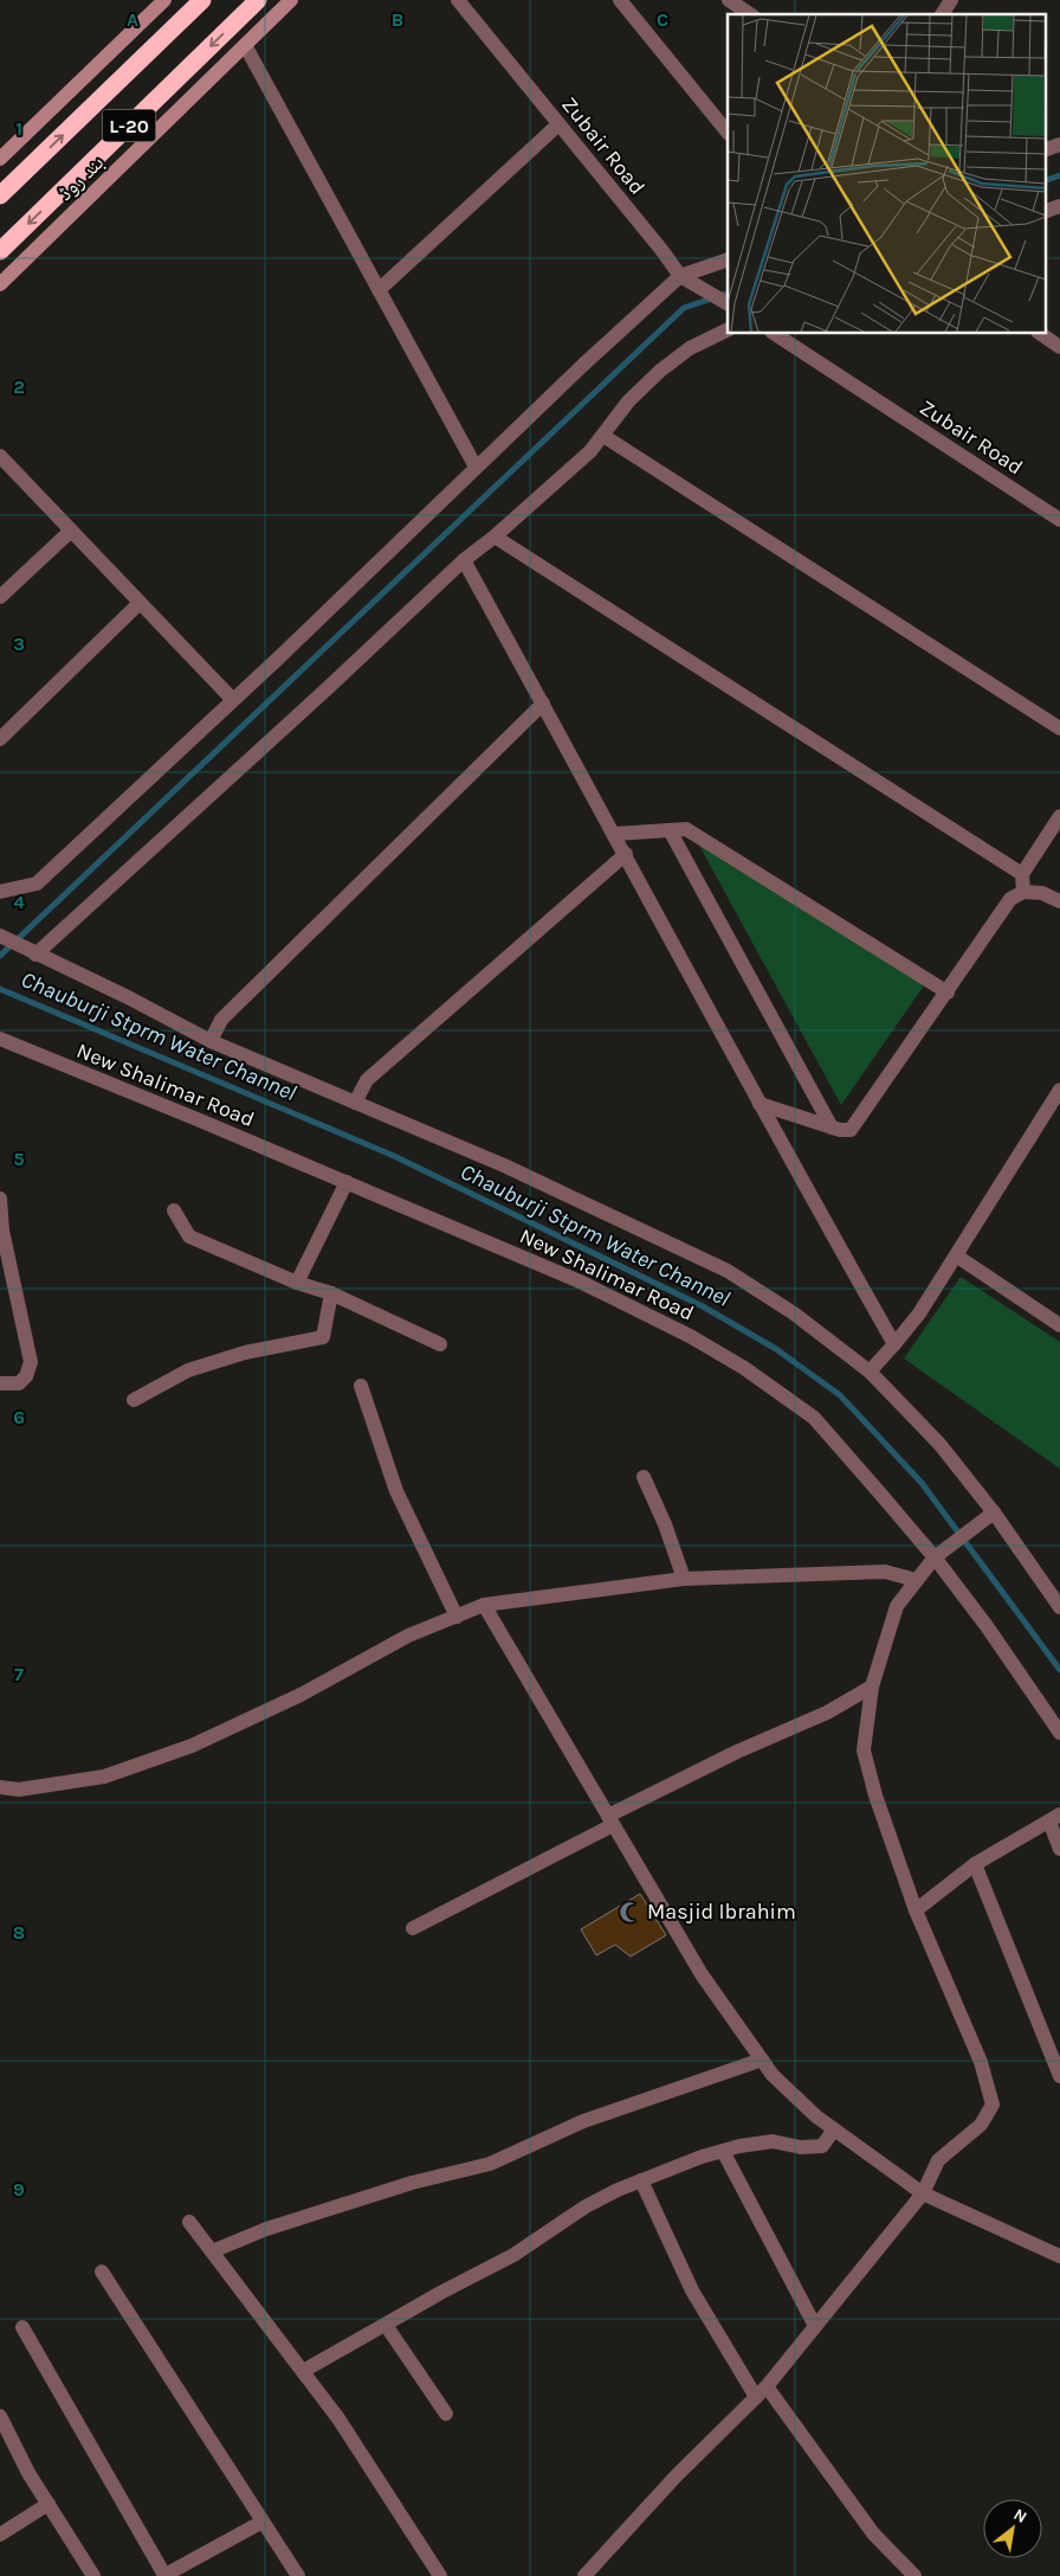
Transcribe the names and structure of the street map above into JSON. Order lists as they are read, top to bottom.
{
  "streets": {
    "highway": ["L-20"],
    "main road": ["بند روڈ"],
    "street": ["Zubair Road", "New Shalimar Road"]
  },
  "water": ["Chauburji Stprm Water Channel"],
  "places": {
    "mosque": ["Masjid Ibrahim"]
  },
  "north": "top right",
  "grid": {
    "columns": ["A", "B", "C"],
    "rows": [
      "1",
      "2",
      "3",
      "4",
      "5",
      "6",
      "7",
      "8",
      "9"
    ]
  }
}
